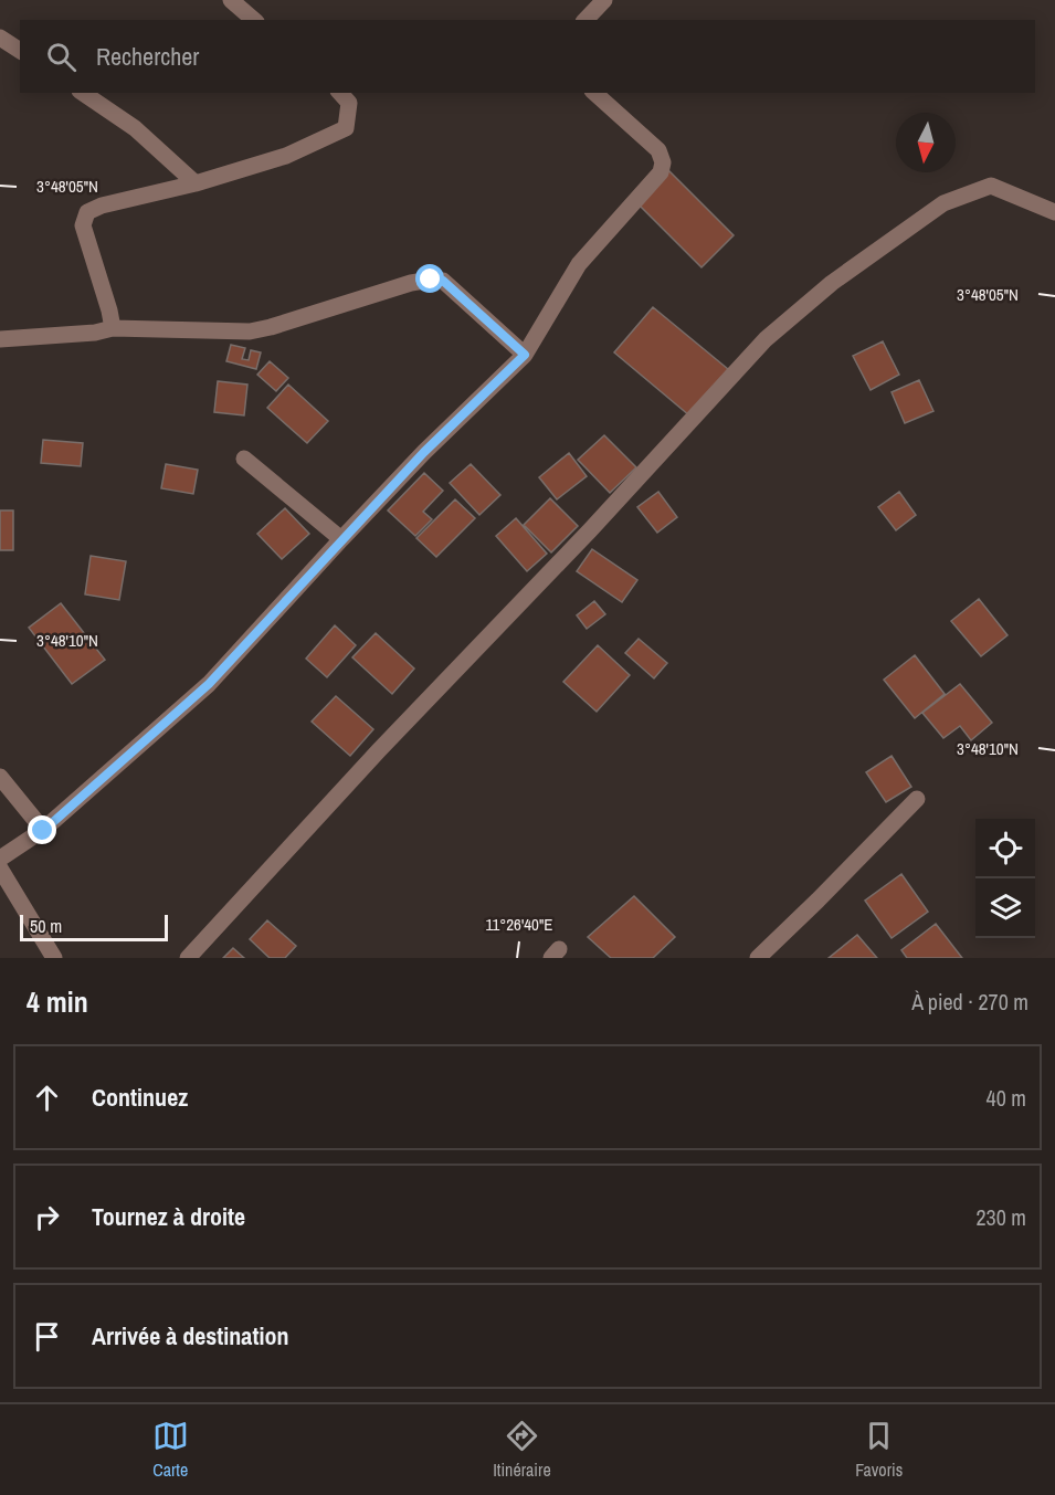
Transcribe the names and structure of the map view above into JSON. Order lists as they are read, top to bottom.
{
  "scale_bar": "50 m",
  "north": "bottom",
  "page": {
    "search": "Rechercher",
    "scale": "50 m",
    "heading": ["4 min", "À pied · 270 m"],
    "list": [
      ["Continuez", "40 m"],
      ["Tournez à droite", "230 m"],
      "Arrivée à destination"
    ],
    "nav": ["Carte", "Itinéraire", "Favoris"]
  },
  "coordinates": ["3°48'05\"N", "3°48'10\"N", "11°26'40\"E"]
}
